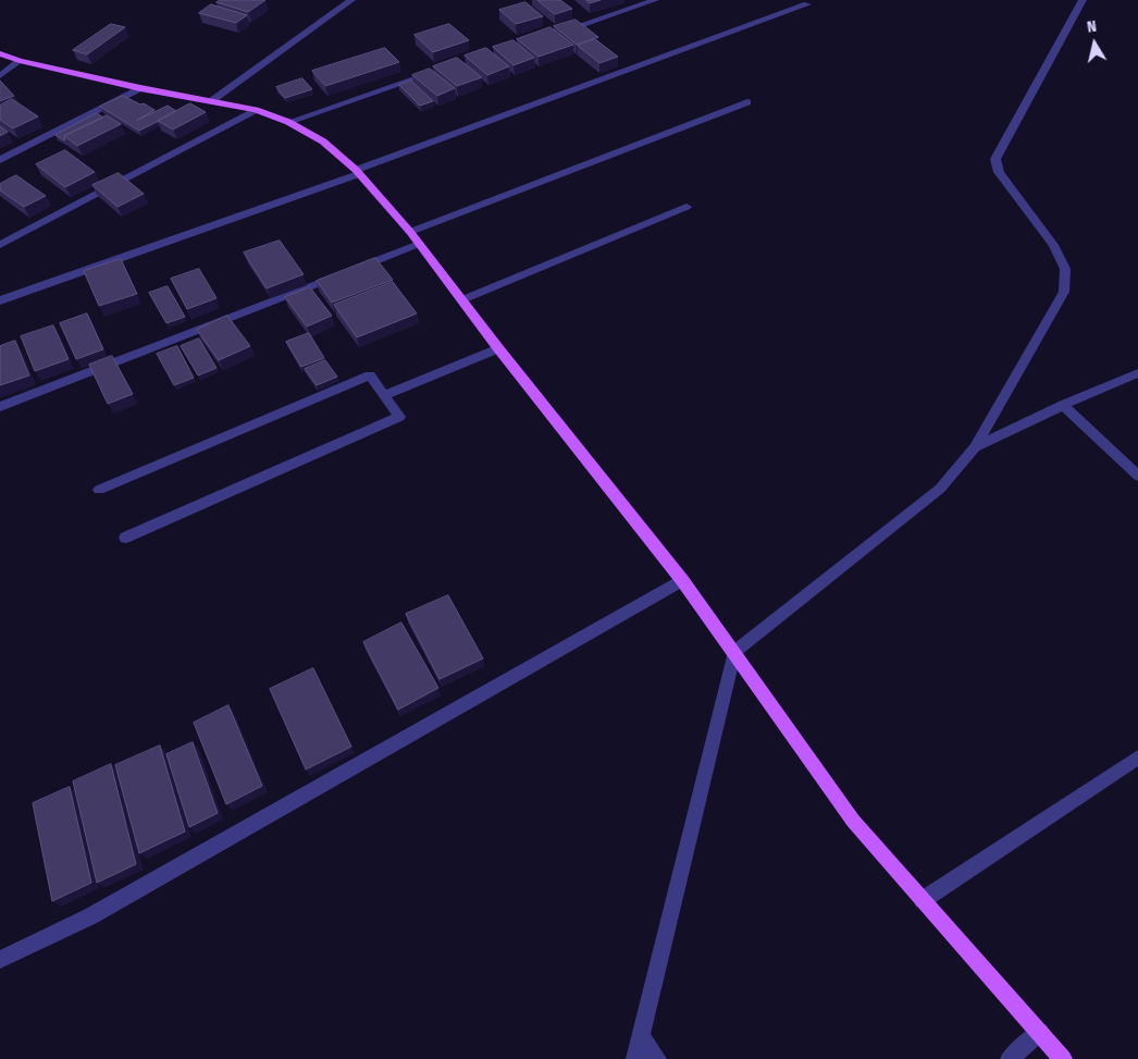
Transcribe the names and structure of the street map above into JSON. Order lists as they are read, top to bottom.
{
  "north": "top"
}
